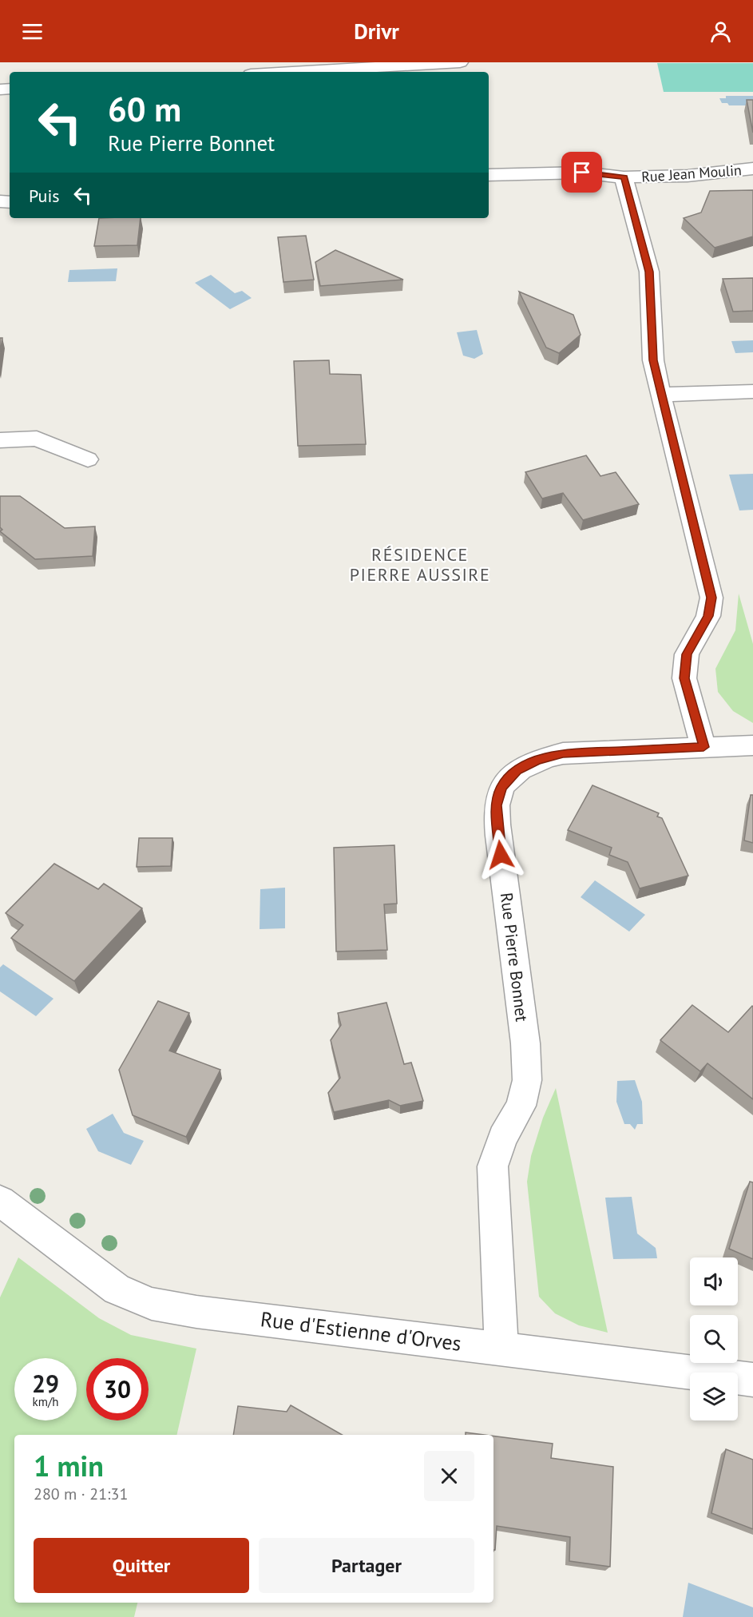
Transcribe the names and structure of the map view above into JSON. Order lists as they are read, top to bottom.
{
  "streets": {
    "street": ["Rue Jean Moulin", "Rue Pierre Bonnet", "Rue d'Estienne d'Orves"]
  },
  "crossings": [
    ["Rue Pierre Bonnet", "Rue d'Estienne d'Orves"]
  ],
  "districts": ["RÉSIDENCE PIERRE AUSSIRE"],
  "page": {
    "header": "Drivr",
    "turn": ["60 m", "Rue Pierre Bonnet"],
    "then": "Puis",
    "speed": "29 km/h",
    "limit": "30",
    "heading": ["1 min", "280 m · 21:31"],
    "buttons": ["Quitter", "Partager"]
  }
}
